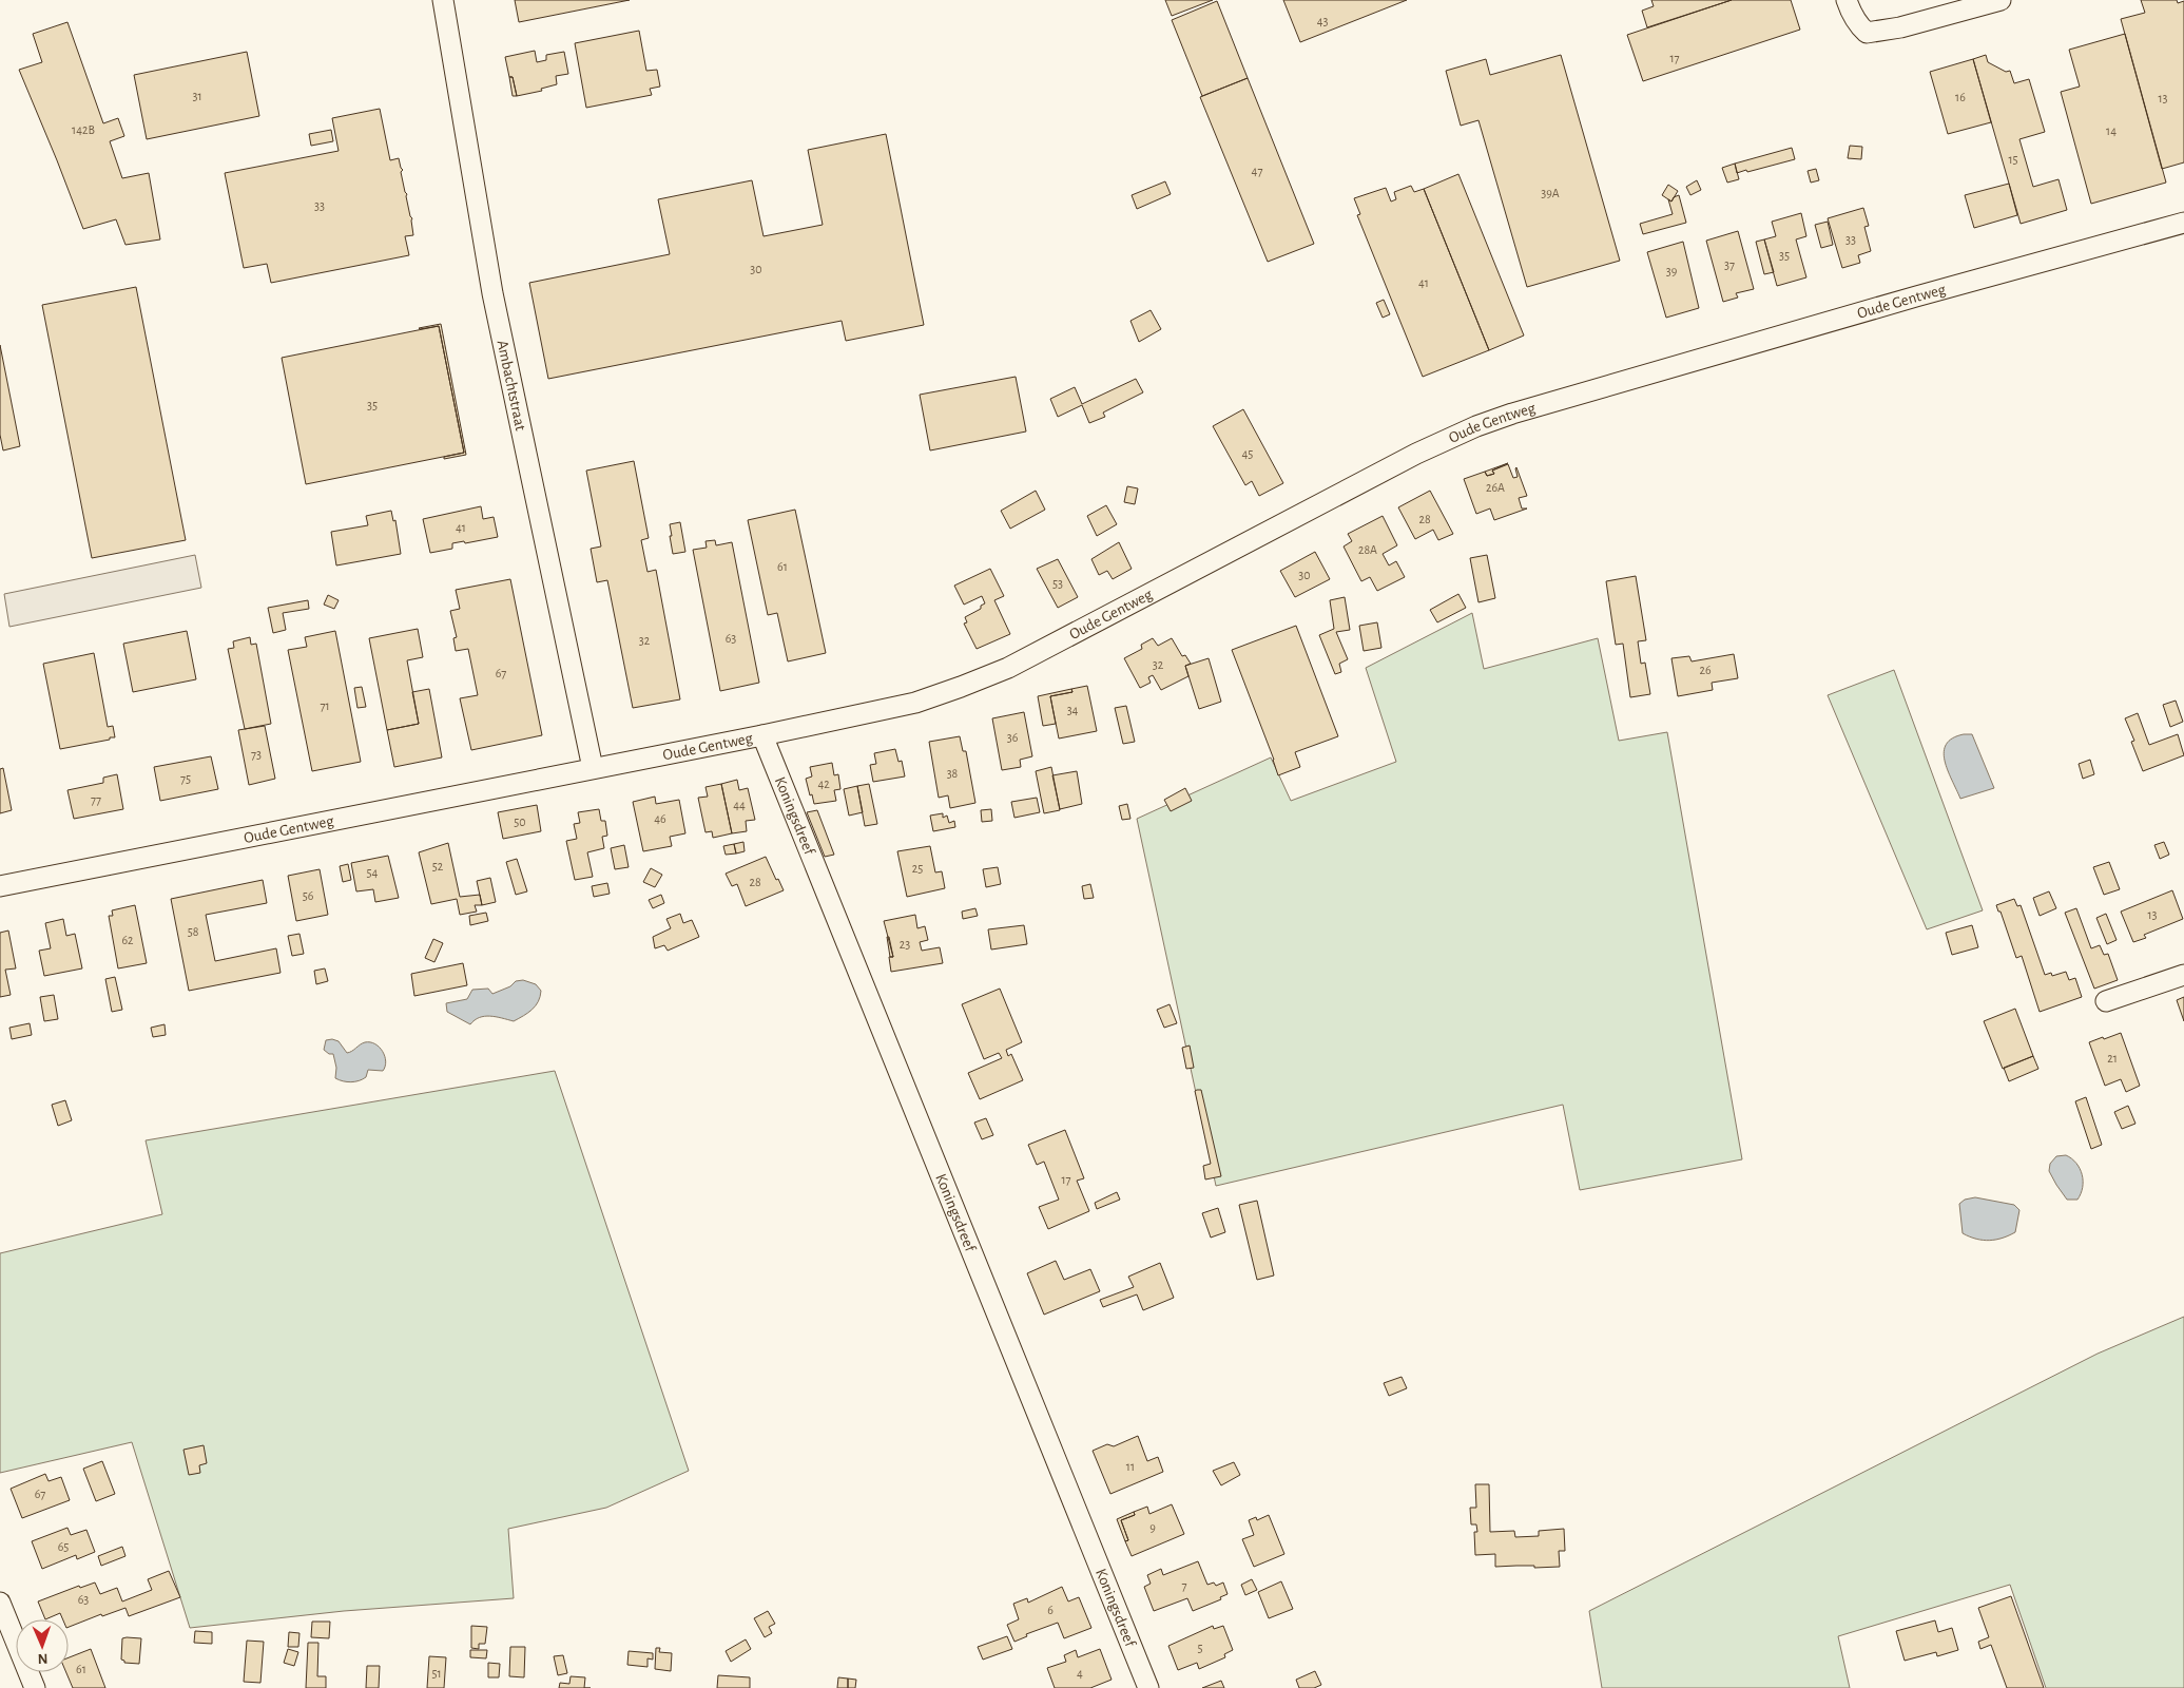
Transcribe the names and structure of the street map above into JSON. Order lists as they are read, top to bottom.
{
  "streets": {
    "street": ["Oude Gentweg", "Ambachtstraat", "Koningsdreef"]
  },
  "crossings": [
    ["Oude Gentweg", "Ambachtstraat"],
    ["Oude Gentweg", "Koningsdreef"]
  ],
  "house_numbers": [
    "43",
    "17",
    "31",
    "16",
    "13",
    "142B",
    "14",
    "15",
    "47",
    "39A",
    "33",
    "33",
    "35",
    "37",
    "30",
    "39",
    "41",
    "35",
    "45",
    "26A",
    "28",
    "41",
    "28A",
    "61",
    "30",
    "53",
    "63",
    "32",
    "32",
    "26",
    "67",
    "71",
    "34",
    "36",
    "73",
    "38",
    "75",
    "42",
    "77",
    "44",
    "46",
    "50",
    "52",
    "25",
    "54",
    "28",
    "56",
    "13",
    "58",
    "62",
    "23",
    "21",
    "17",
    "11",
    "67",
    "9",
    "65",
    "7",
    "63",
    "6",
    "5",
    "61",
    "51",
    "4"
  ],
  "north": "bottom"
}
